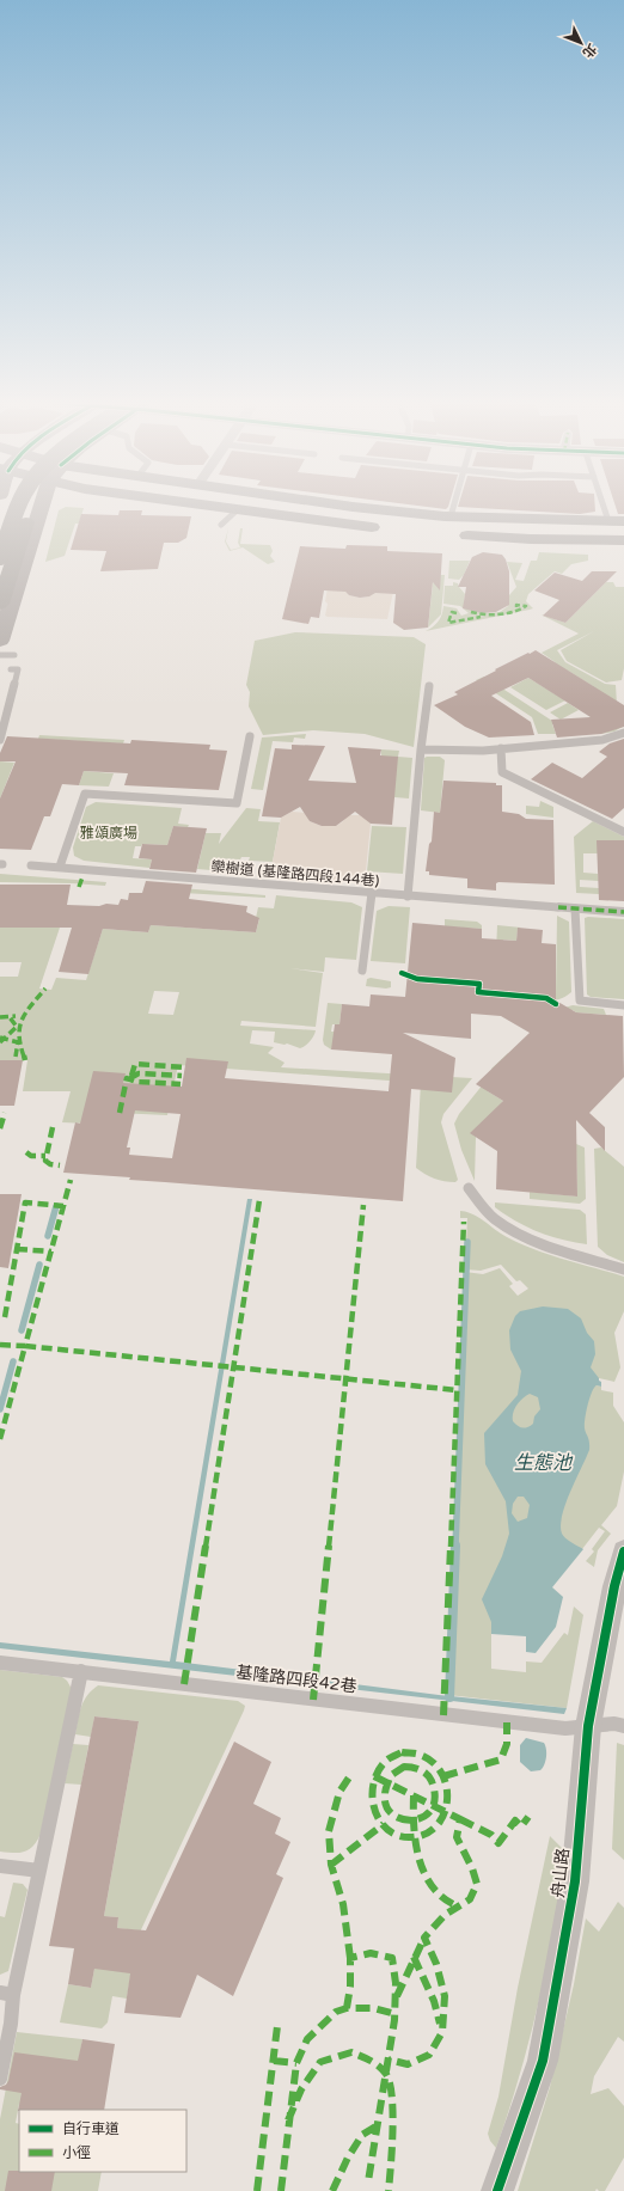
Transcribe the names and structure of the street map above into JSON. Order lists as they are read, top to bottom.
{
  "streets": {
    "street": ["舟山路"],
    "lane": ["欒樹道 (基隆路四段144巷)", "基隆路四段42巷"]
  },
  "crossings": [
    ["基隆路四段42巷", "舟山路"]
  ],
  "water": ["生態池"],
  "parks": ["雅頌廣場"],
  "legend": ["自行車道", "小徑"],
  "north": "bottom right"
}
